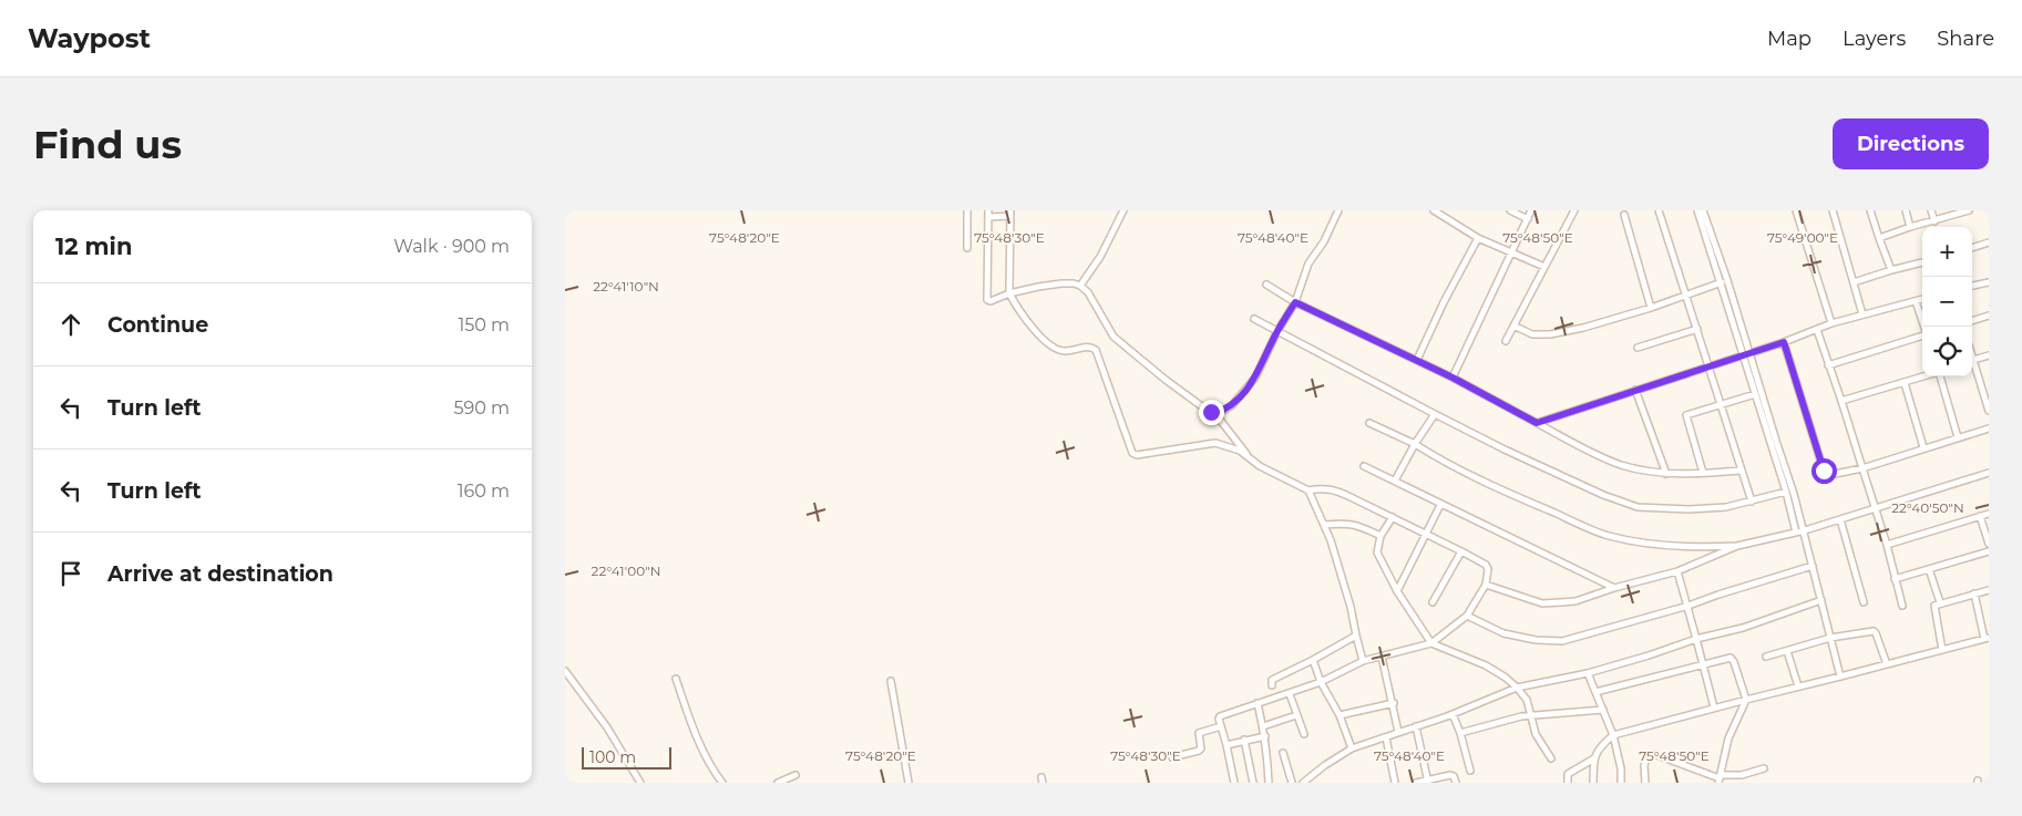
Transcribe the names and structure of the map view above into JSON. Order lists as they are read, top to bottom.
{
  "scale_bar": "100 m",
  "page": {
    "header": "Waypost",
    "nav": ["Map", "Layers", "Share"],
    "buttons": "Directions",
    "title": "Find us",
    "heading": ["12 min", "Walk · 900 m"],
    "map_buttons": ["+", "−"],
    "list": [
      ["Continue", "150 m"],
      ["Turn left", "590 m"],
      ["Turn left", "160 m"],
      "Arrive at destination"
    ],
    "scale": "100 m"
  },
  "coordinates": [
    "75°49'00\"E",
    "75°48'20\"E",
    "75°48'30\"E",
    "75°48'40\"E",
    "75°48'50\"E",
    "22°41'10\"N",
    "22°40'50\"N",
    "22°41'00\"N"
  ]
}
